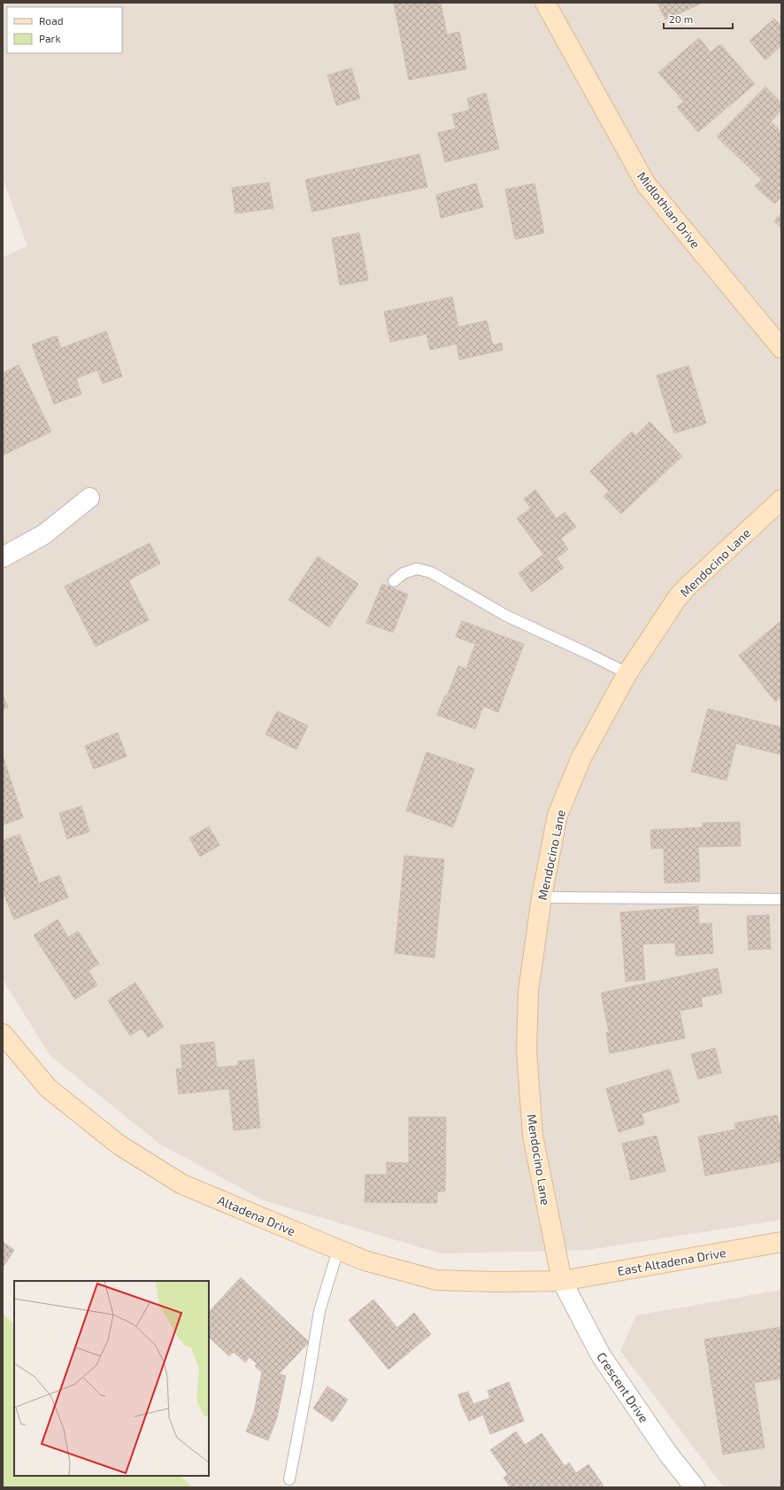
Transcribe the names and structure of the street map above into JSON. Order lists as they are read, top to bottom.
{
  "streets": {
    "street": [
      "Midlothian Drive",
      "Mendocino Lane",
      "Altadena Drive",
      "East Altadena Drive",
      "Crescent Drive"
    ]
  },
  "crossings": [
    ["Mendocino Lane", "Altadena Drive"],
    ["Mendocino Lane", "East Altadena Drive"],
    ["Mendocino Lane", "Crescent Drive"],
    ["Altadena Drive", "East Altadena Drive"],
    ["Altadena Drive", "Crescent Drive"],
    ["East Altadena Drive", "Crescent Drive"]
  ],
  "legend": ["Road", "Park"],
  "scale_bar": "20 m"
}
